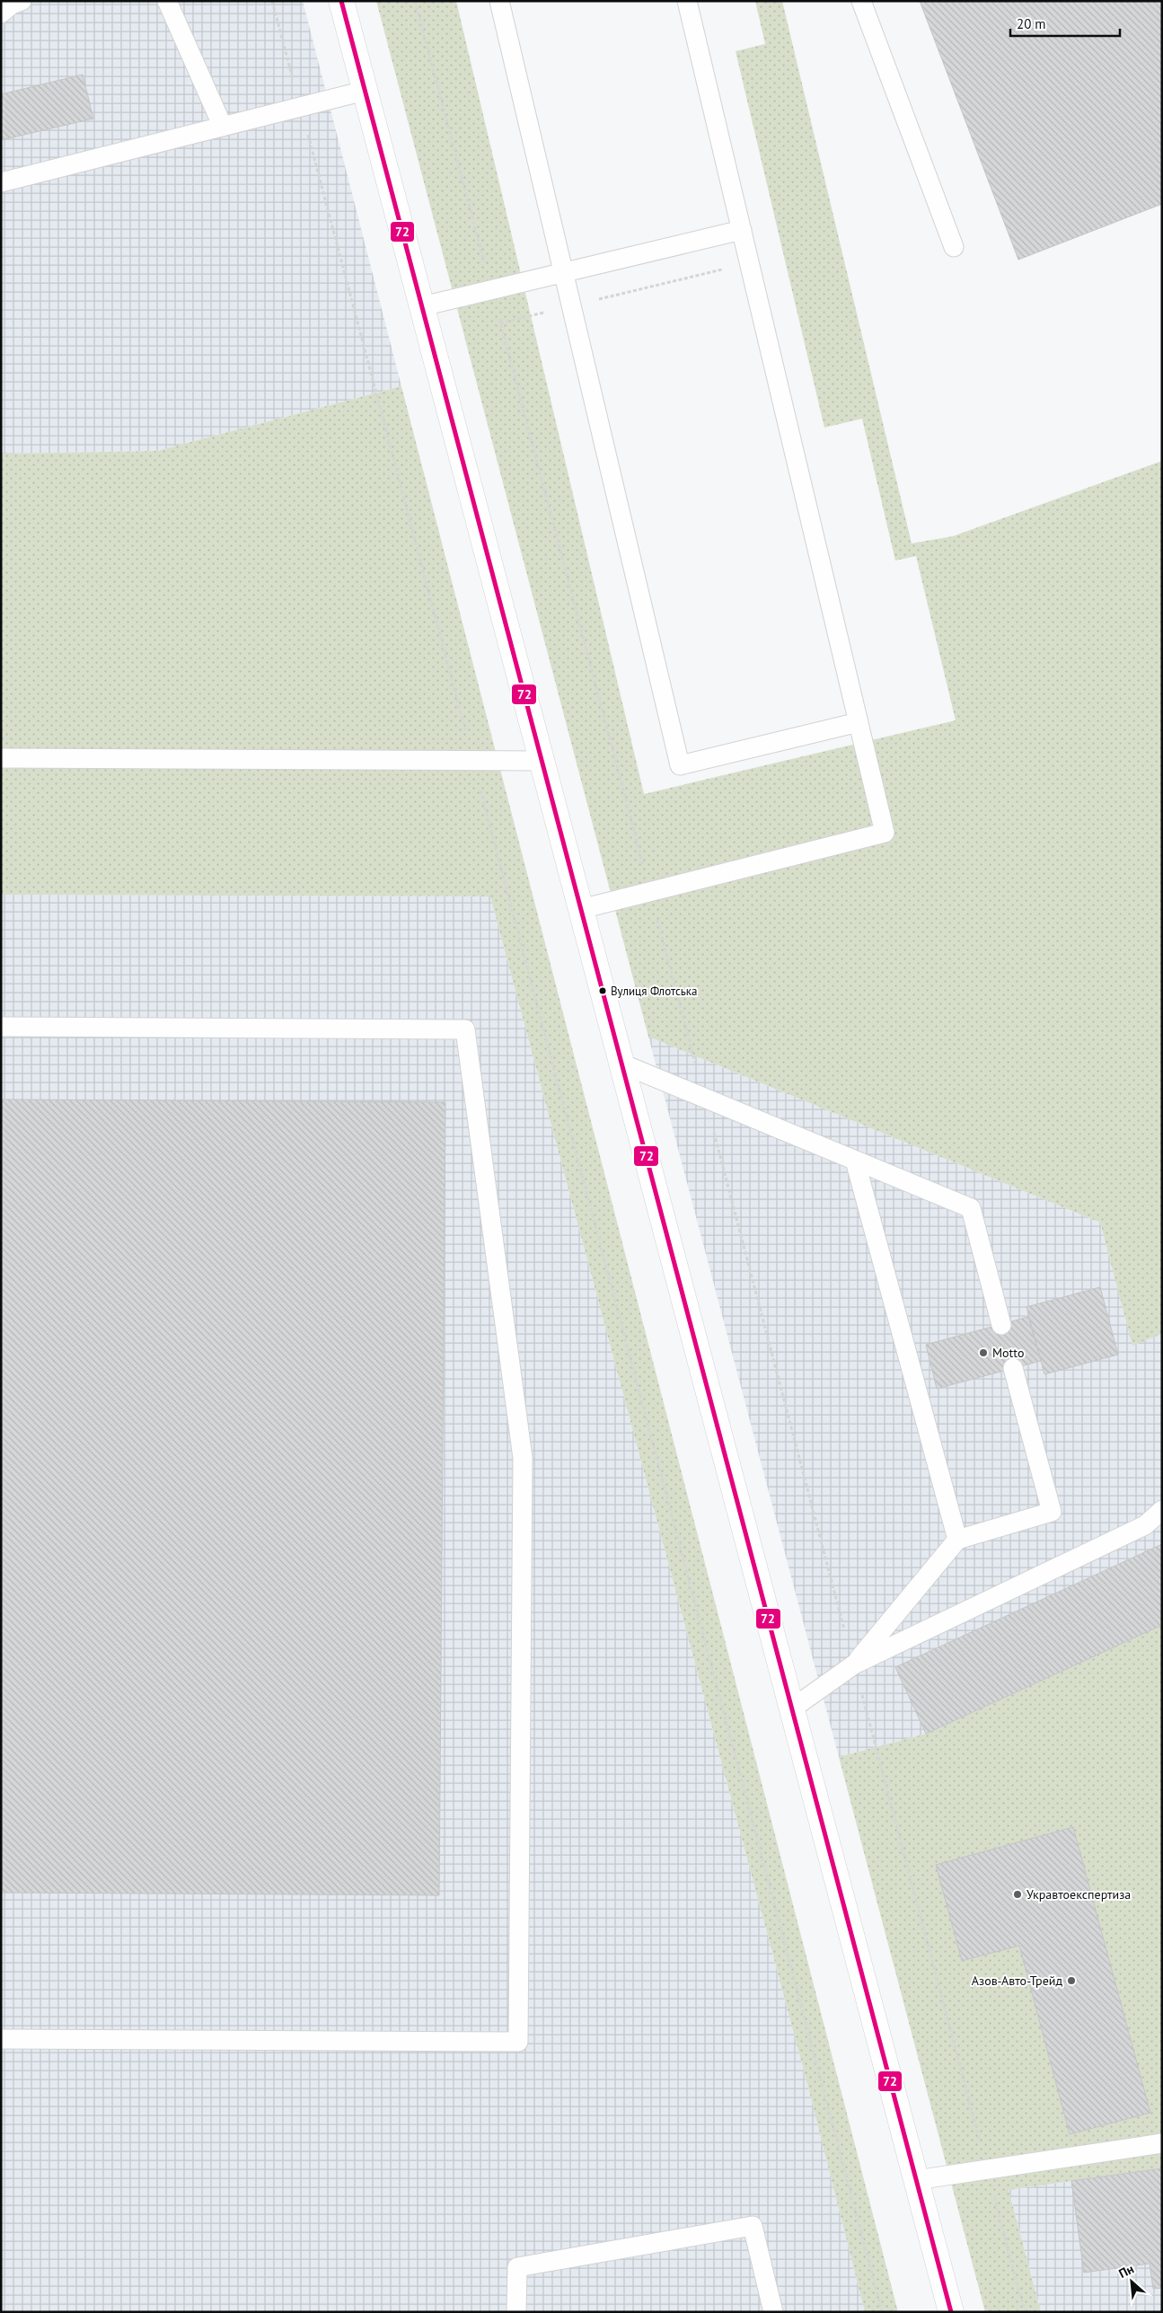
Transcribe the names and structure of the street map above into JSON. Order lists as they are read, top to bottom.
{
  "places": [
    "Вулиця Флотська",
    "Motto",
    "Укравтоекспертиза",
    "Азов-Авто-Трейд"
  ],
  "lines": ["transit line 72"],
  "scale_bar": "20 m",
  "north": "top left"
}
